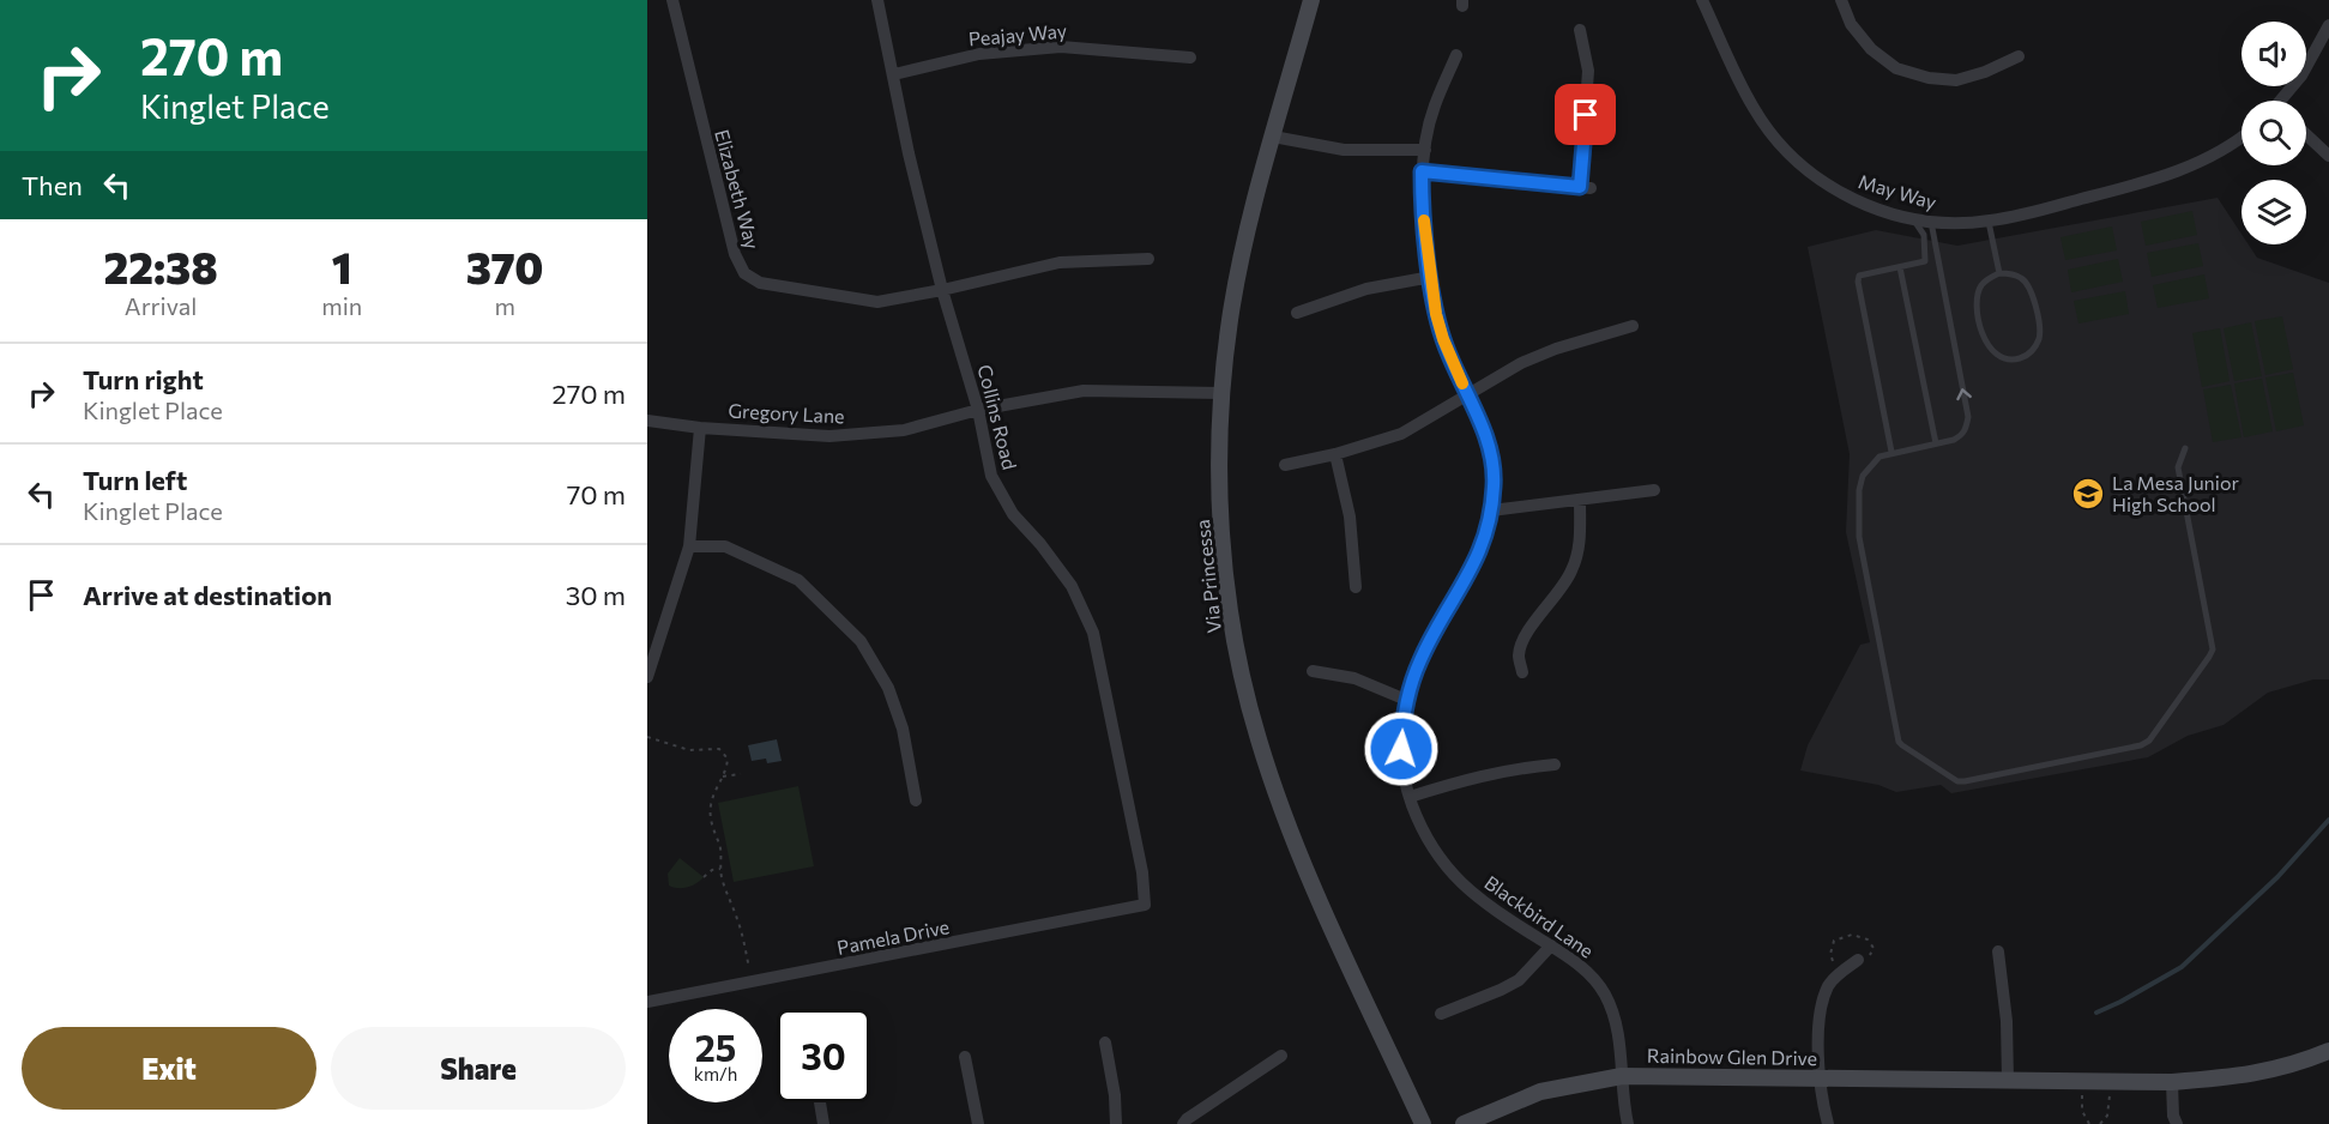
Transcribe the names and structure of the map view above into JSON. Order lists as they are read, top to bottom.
{
  "streets": {
    "street": [
      "Peajay Way",
      "Elizabeth Way",
      "May Way",
      "Gregory Lane",
      "Collins Road",
      "Via Princessa",
      "Blackbird Lane",
      "Pamela Drive",
      "Rainbow Glen Drive"
    ]
  },
  "crossings": [
    ["Peajay Way", "Collins Road"],
    ["Elizabeth Way", "Collins Road"],
    ["Gregory Lane", "Collins Road"],
    ["Gregory Lane", "Via Princessa"],
    ["Collins Road", "Pamela Drive"],
    ["Blackbird Lane", "Rainbow Glen Drive"]
  ],
  "places": {
    "school or university": ["La Mesa Junior High School"]
  },
  "page": {
    "turn": ["270 m", "Kinglet Place"],
    "then": "Then",
    "eta": [
      "22:38",
      "Arrival",
      "1",
      "min",
      "370",
      "m"
    ],
    "list": [
      {
        "name": "Turn right",
        "note": "Kinglet Place",
        "value": "270 m"
      },
      {
        "name": "Turn left",
        "note": "Kinglet Place",
        "value": "70 m"
      },
      {
        "name": "Arrive at destination",
        "value": "30 m"
      }
    ],
    "speed": "25 km/h",
    "limit": "30",
    "buttons": ["Exit", "Share"]
  }
}
